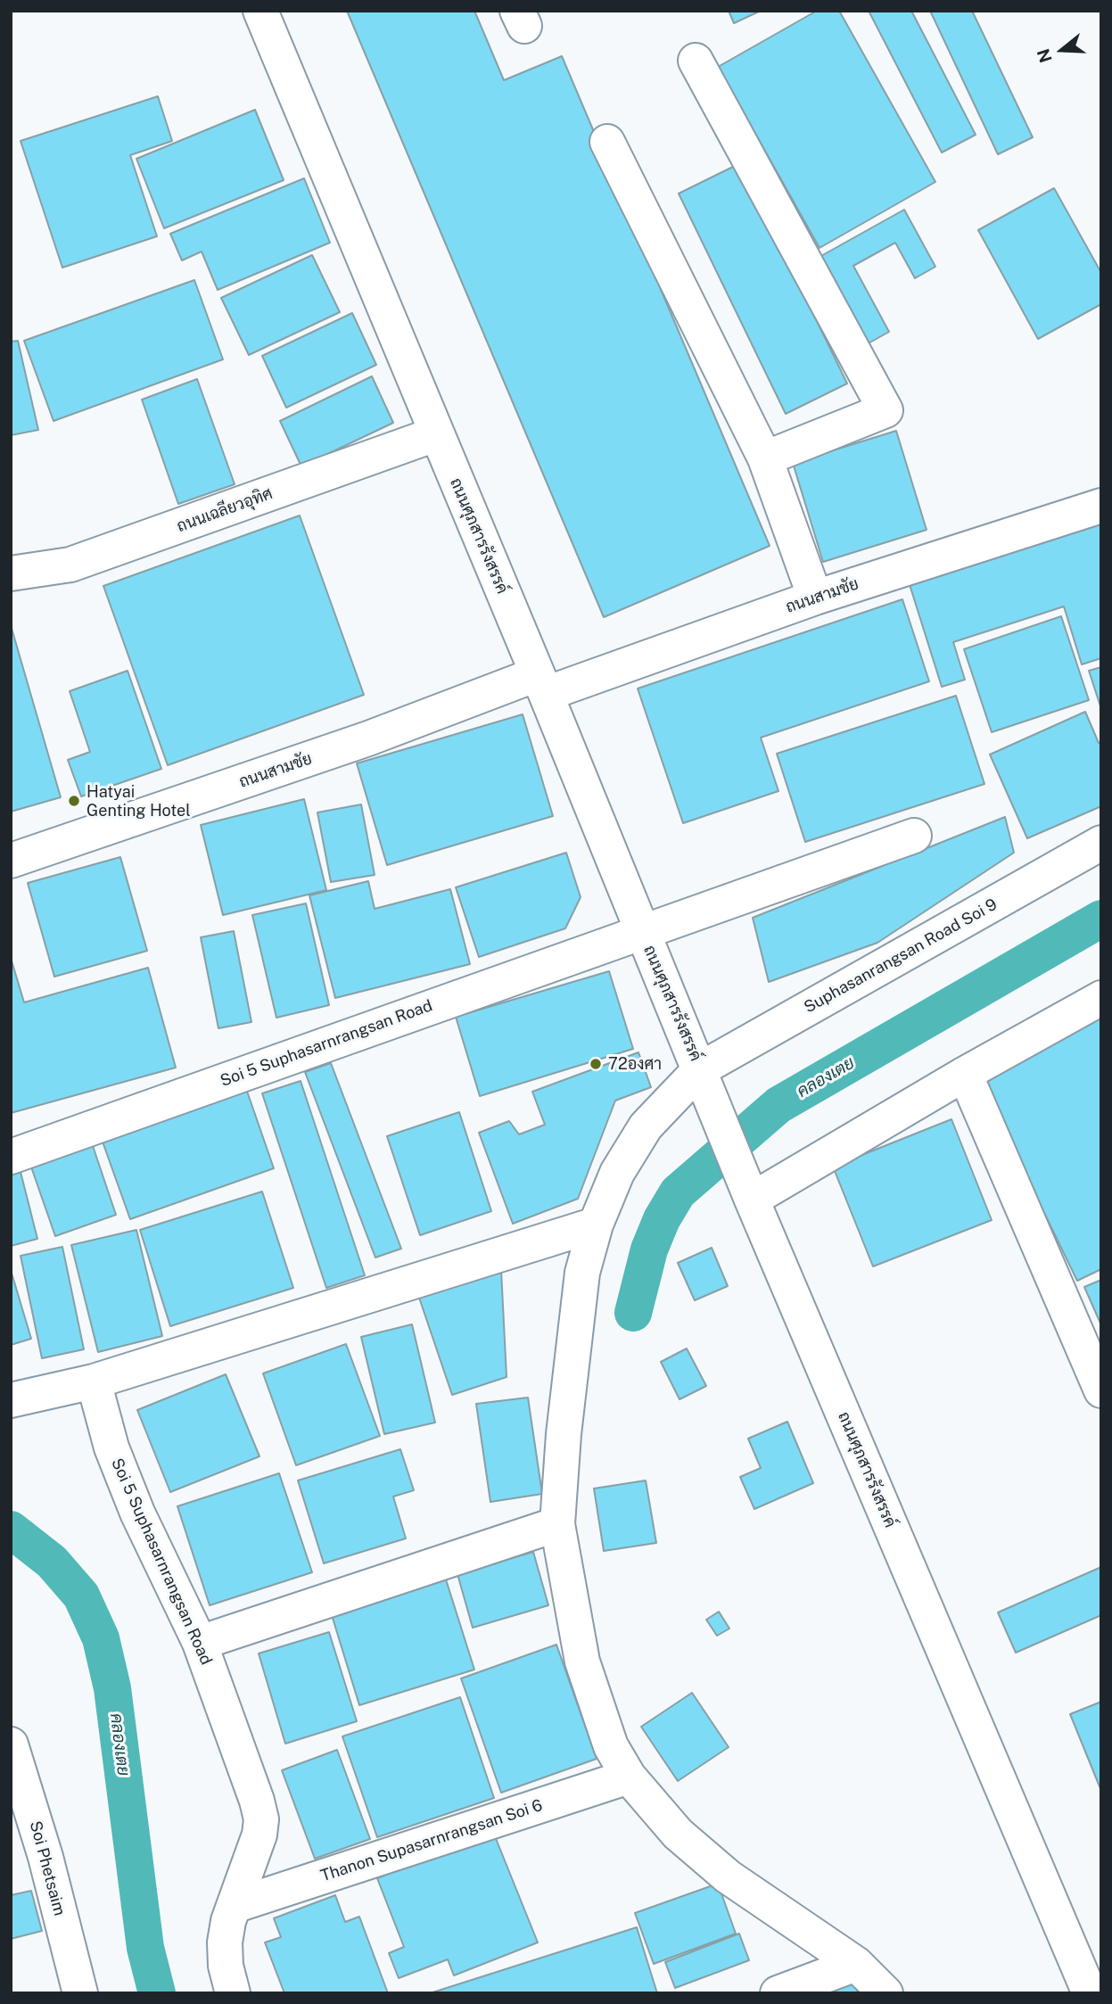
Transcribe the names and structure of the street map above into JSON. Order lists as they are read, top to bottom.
{
  "streets": {
    "street": [
      "ถนนเฉลียวอุทิศ",
      "ถนนศุภสารรังสรรค์",
      "ถนนสามชัย",
      "Suphasanrangsan Road Soi 9",
      "Soi 5 Suphasarnrangsan Road",
      "Thanon Supasarnrangsan Soi 6",
      "Soi Phetsaim"
    ]
  },
  "crossings": [
    ["ถนนเฉลียวอุทิศ", "ถนนศุภสารรังสรรค์"],
    ["ถนนศุภสารรังสรรค์", "ถนนสามชัย"],
    ["ถนนศุภสารรังสรรค์", "Suphasanrangsan Road Soi 9"],
    ["ถนนศุภสารรังสรรค์", "Soi 5 Suphasarnrangsan Road"],
    ["Soi 5 Suphasarnrangsan Road", "Thanon Supasarnrangsan Soi 6"]
  ],
  "water": ["คลองเตย"],
  "places": ["Hatyai Genting Hotel", "72องศา"],
  "north": "left"
}
